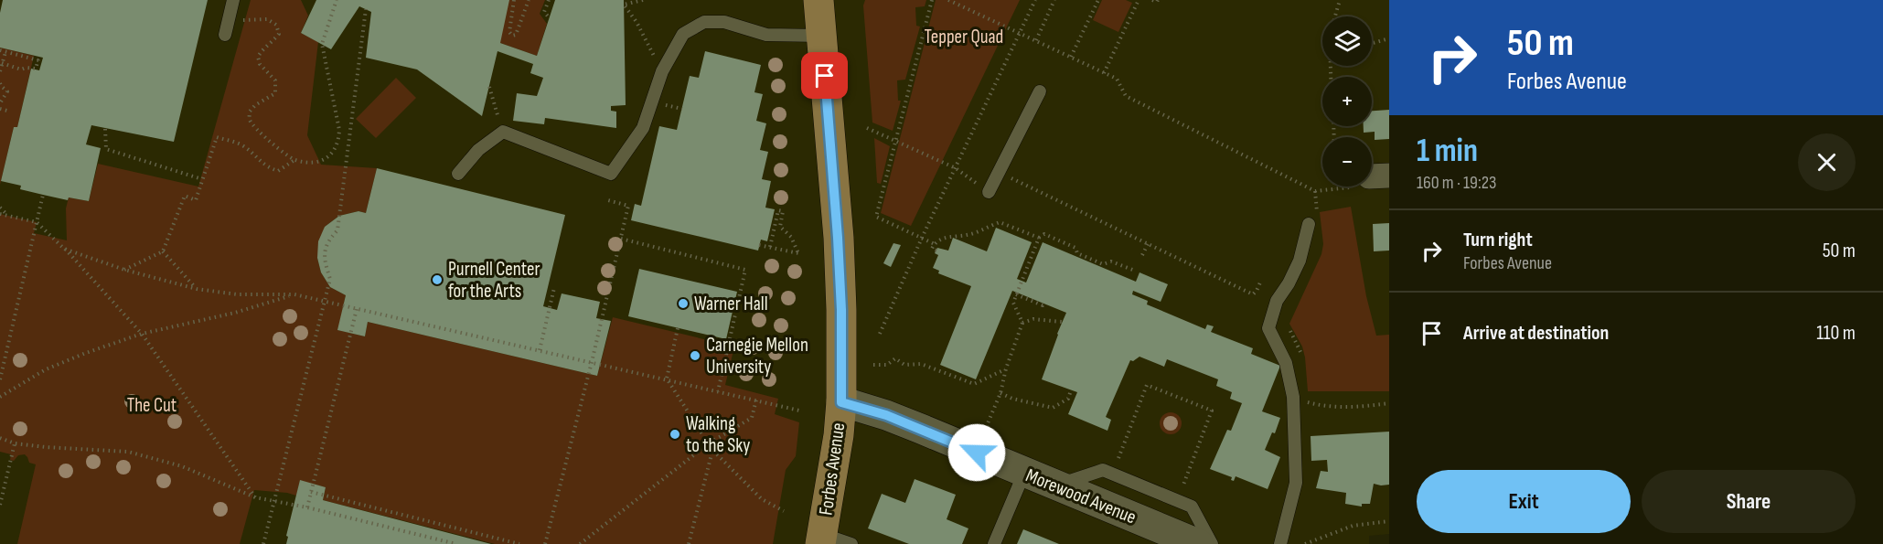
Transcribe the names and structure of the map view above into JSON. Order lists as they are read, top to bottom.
{
  "streets": {
    "main road": ["Forbes Avenue", "Morewood Avenue"]
  },
  "crossings": [
    ["Forbes Avenue", "Morewood Avenue"]
  ],
  "parks": ["Tepper Quad", "The Cut"],
  "places": [
    "Purnell Center for the Arts",
    "Warner Hall",
    "Carnegie Mellon University",
    "Walking to the Sky"
  ],
  "page": {
    "turn": ["50 m", "Forbes Avenue"],
    "map_buttons": ["+", "−"],
    "heading": ["1 min", "160 m · 19:23"],
    "list": [
      {
        "name": "Turn right",
        "note": "Forbes Avenue",
        "value": "50 m"
      },
      {
        "name": "Arrive at destination",
        "value": "110 m"
      }
    ],
    "buttons": ["Exit", "Share"]
  }
}
